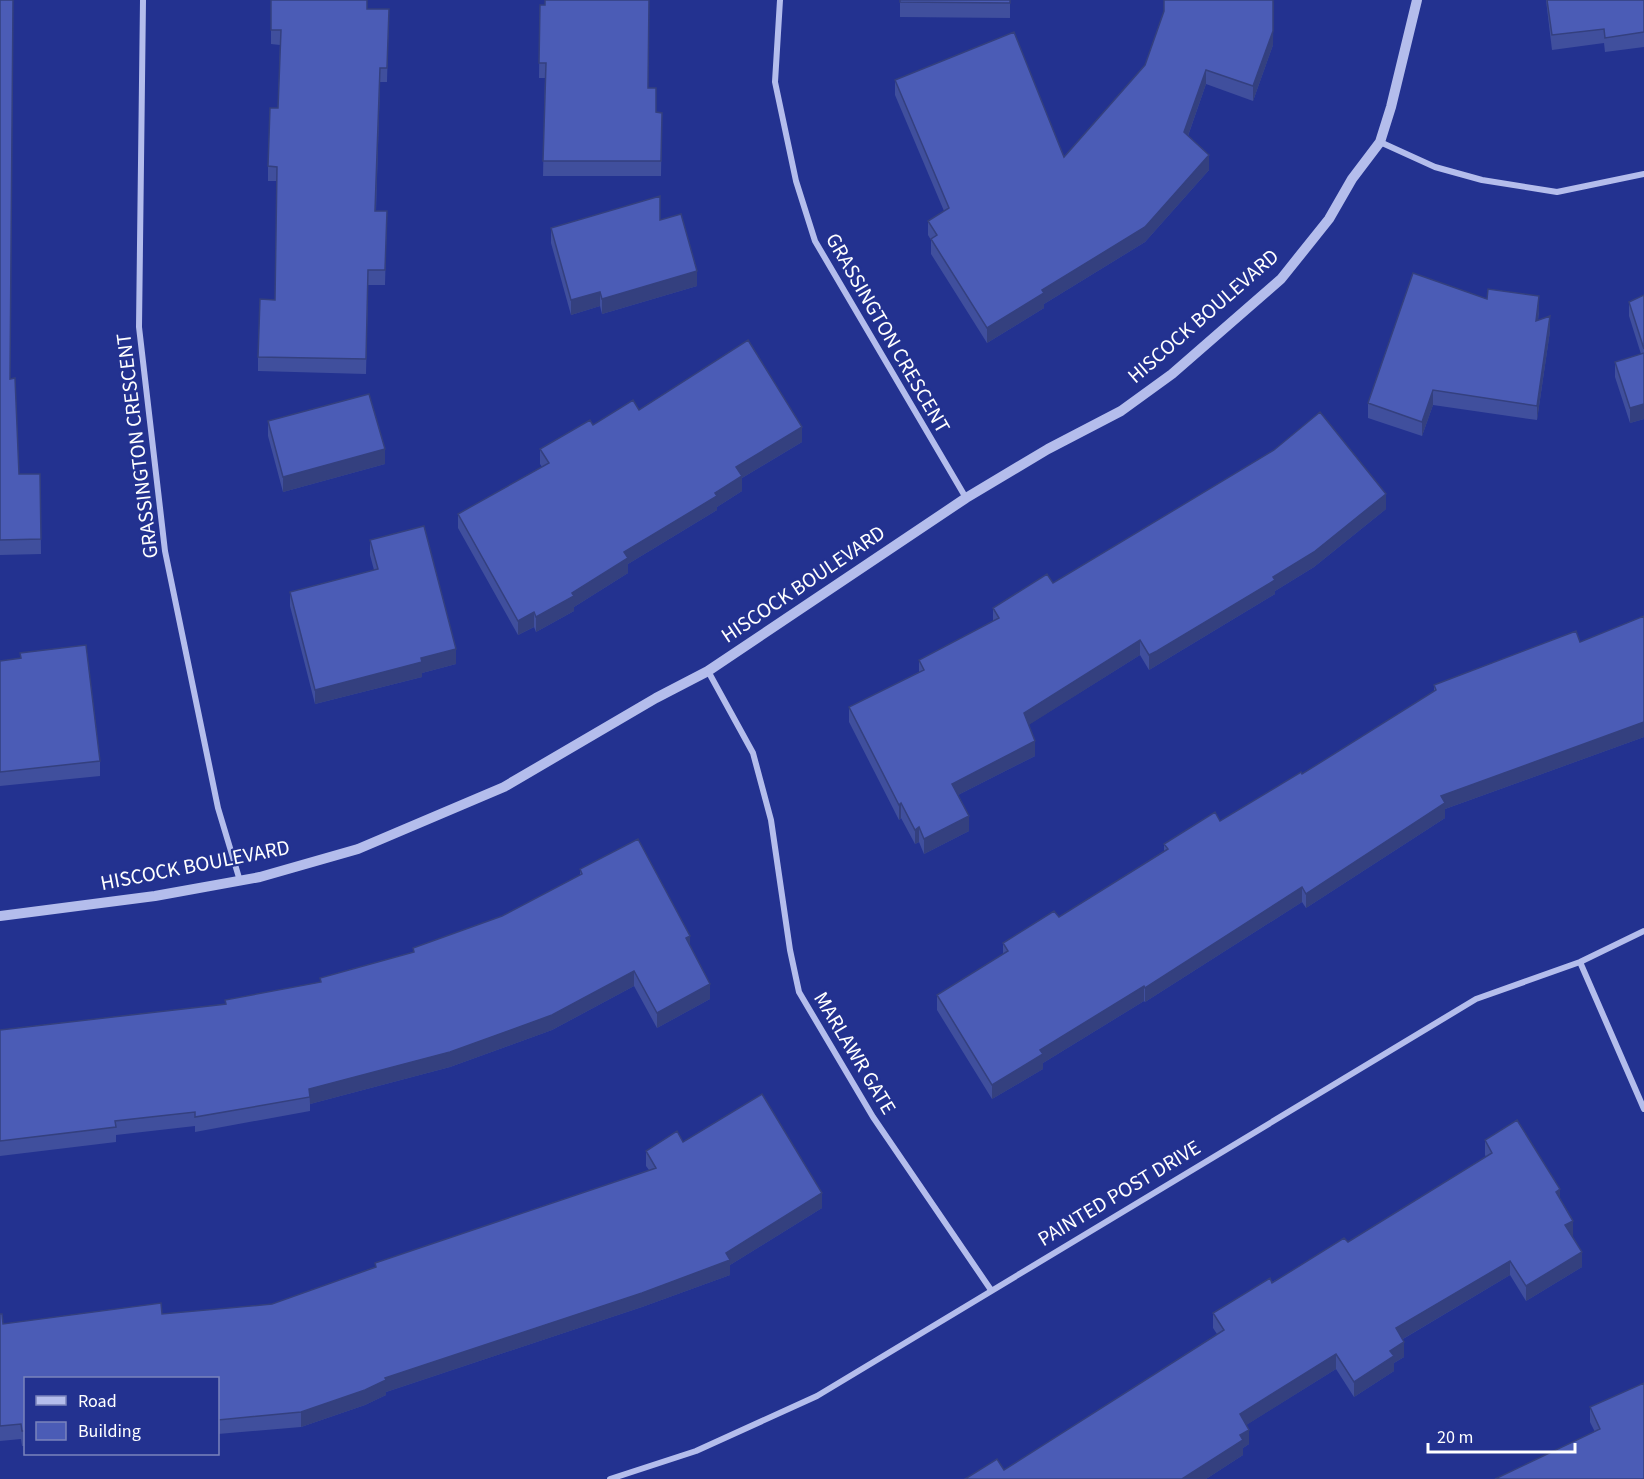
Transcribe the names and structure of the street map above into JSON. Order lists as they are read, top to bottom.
{
  "streets": {
    "street": [
      "HISCOCK BOULEVARD",
      "GRASSINGTON CRESCENT",
      "MARLAWR GATE",
      "PAINTED POST DRIVE"
    ]
  },
  "crossings": [
    ["HISCOCK BOULEVARD", "GRASSINGTON CRESCENT"],
    ["HISCOCK BOULEVARD", "MARLAWR GATE"],
    ["MARLAWR GATE", "PAINTED POST DRIVE"]
  ],
  "legend": ["Road", "Building"],
  "scale_bar": "20 m"
}
